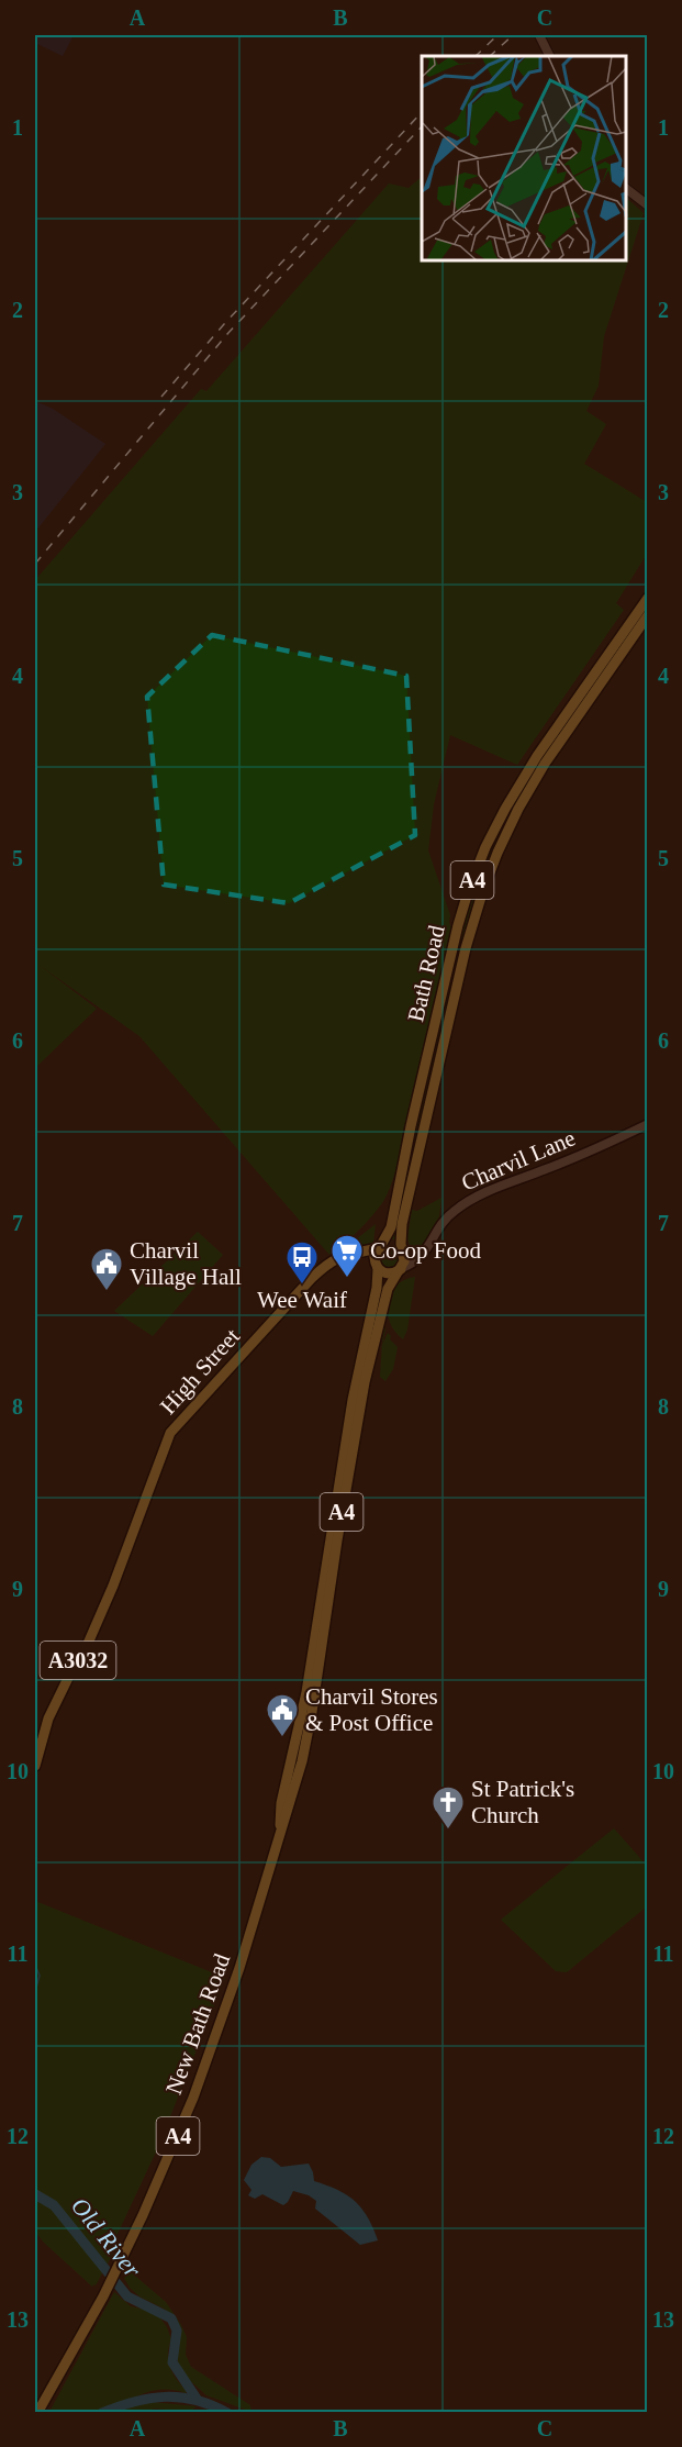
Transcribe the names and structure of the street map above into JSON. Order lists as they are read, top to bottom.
{
  "streets": {
    "main road": [
      "A4",
      "Bath Road",
      "Charvil Lane",
      "High Street",
      "A3032",
      "New Bath Road"
    ]
  },
  "crossings": [
    ["Bath Road", "Charvil Lane"],
    ["Bath Road", "High Street"],
    ["Bath Road", "New Bath Road"],
    ["Charvil Lane", "High Street"],
    ["Charvil Lane", "New Bath Road"],
    ["High Street", "New Bath Road"]
  ],
  "water": ["Old River"],
  "places": {
    "supermarket": ["Co-op Food"],
    "bus stop": ["Wee Waif"],
    "public building": ["Charvil Village Hall", "Charvil Stores & Post Office"],
    "church": ["St Patrick's Church"]
  },
  "grid": {
    "columns": ["A", "B", "C"],
    "rows": [
      "1",
      "2",
      "3",
      "4",
      "5",
      "6",
      "7",
      "8",
      "9",
      "10",
      "11",
      "12",
      "13"
    ]
  }
}
